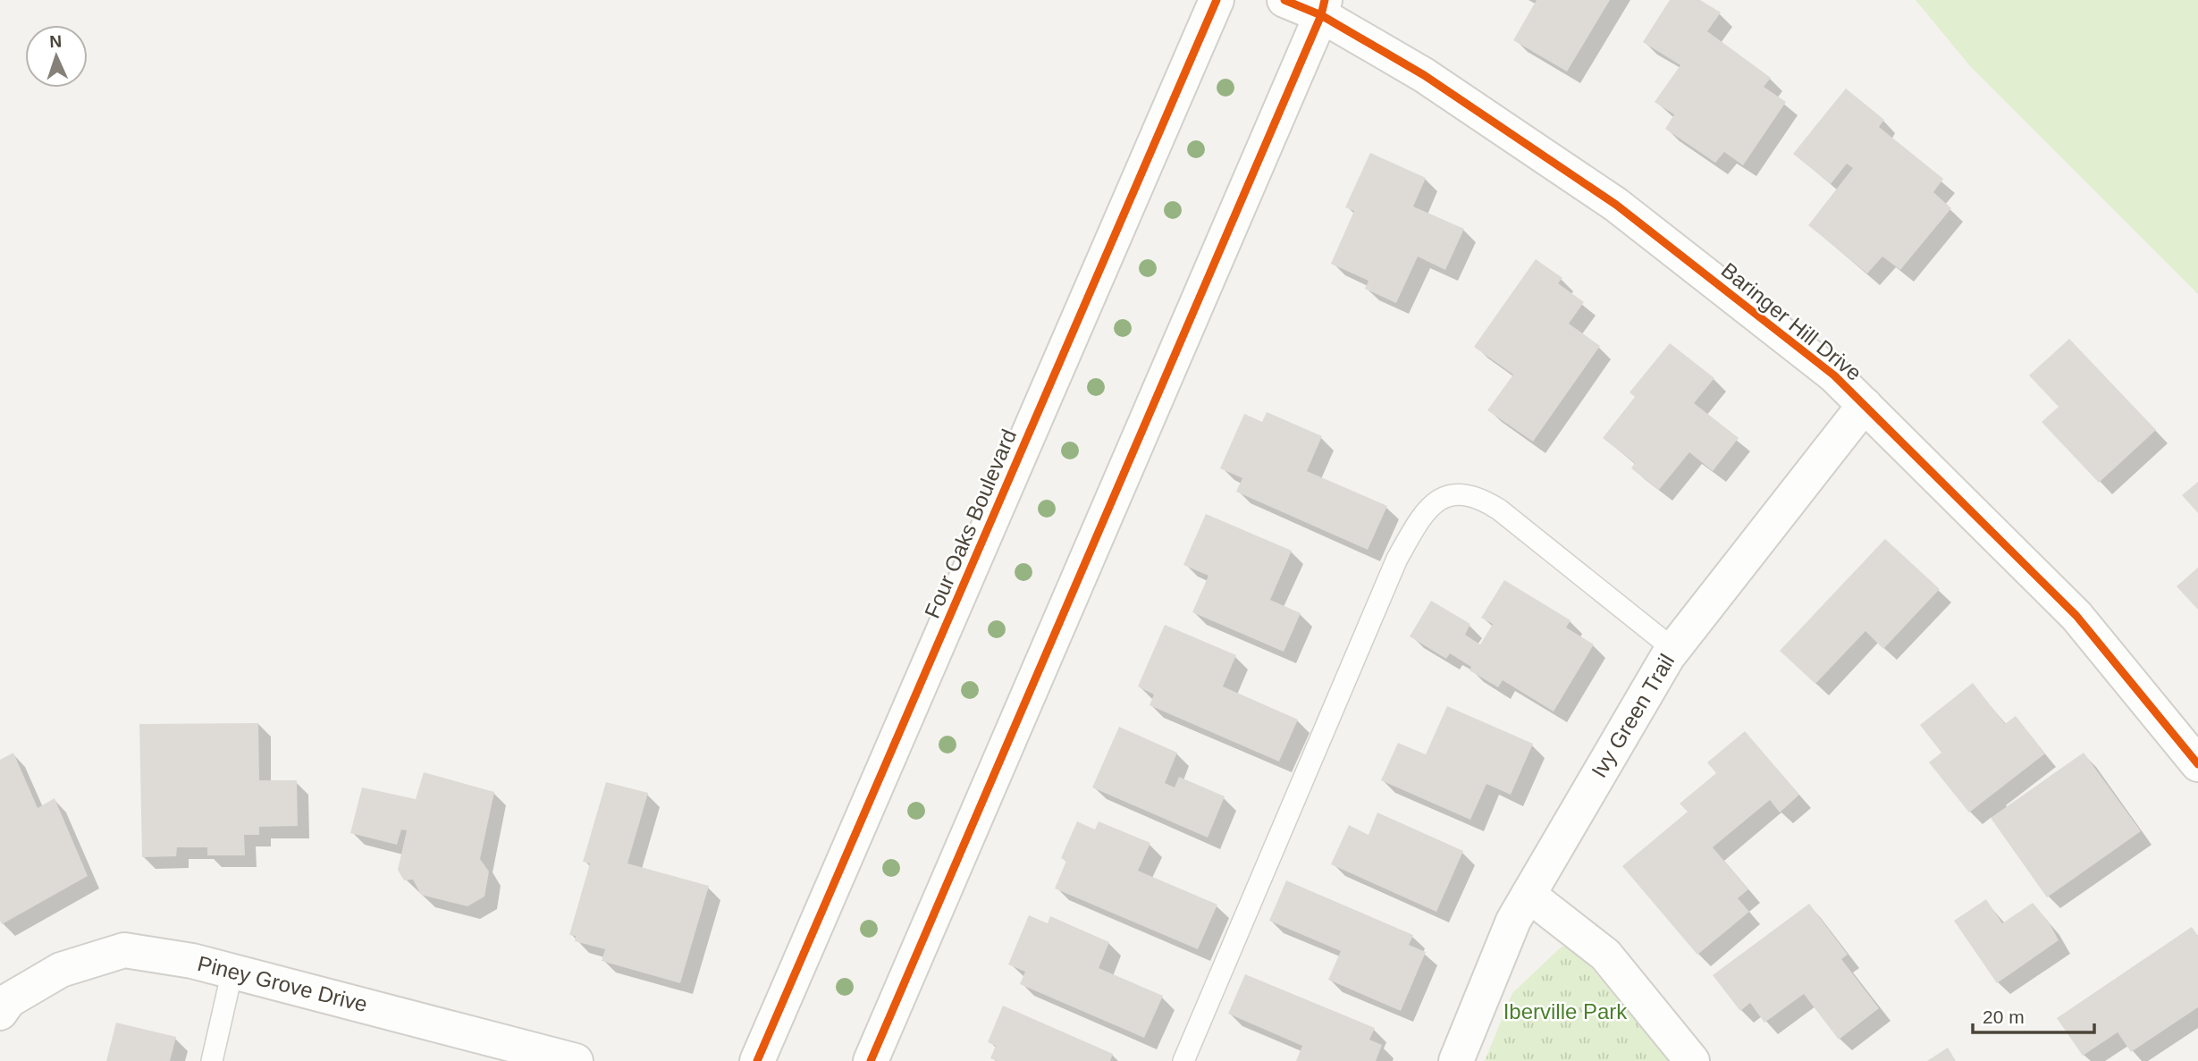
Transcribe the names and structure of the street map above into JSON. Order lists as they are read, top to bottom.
{
  "streets": {
    "street": [
      "Baringer Hill Drive",
      "Four Oaks Boulevard",
      "Ivy Green Trail",
      "Piney Grove Drive"
    ]
  },
  "crossings": [
    ["Baringer Hill Drive", "Ivy Green Trail"]
  ],
  "parks": ["Iberville Park"],
  "scale_bar": "20 m",
  "north": "top"
}
